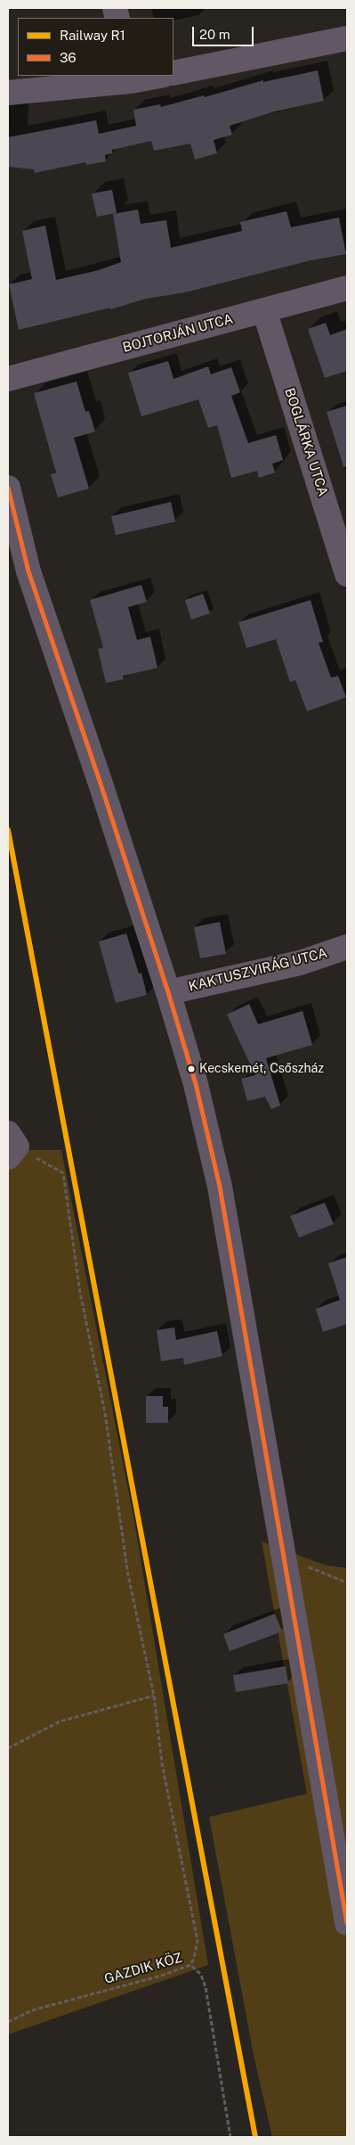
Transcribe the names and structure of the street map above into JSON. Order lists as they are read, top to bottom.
{
  "streets": {
    "street": ["BOJTORJÁN UTCA", "BOGLÁRKA UTCA", "KAKTUSZVIRÁG UTCA"],
    "path": ["GAZDIK KÖZ"]
  },
  "crossings": [
    ["BOJTORJÁN UTCA", "BOGLÁRKA UTCA"]
  ],
  "places": ["Kecskemét, Csőszház"],
  "lines": ["transit line 36", "rail line R1"],
  "legend": ["Railway R1", "36"],
  "scale_bar": "20 m"
}
